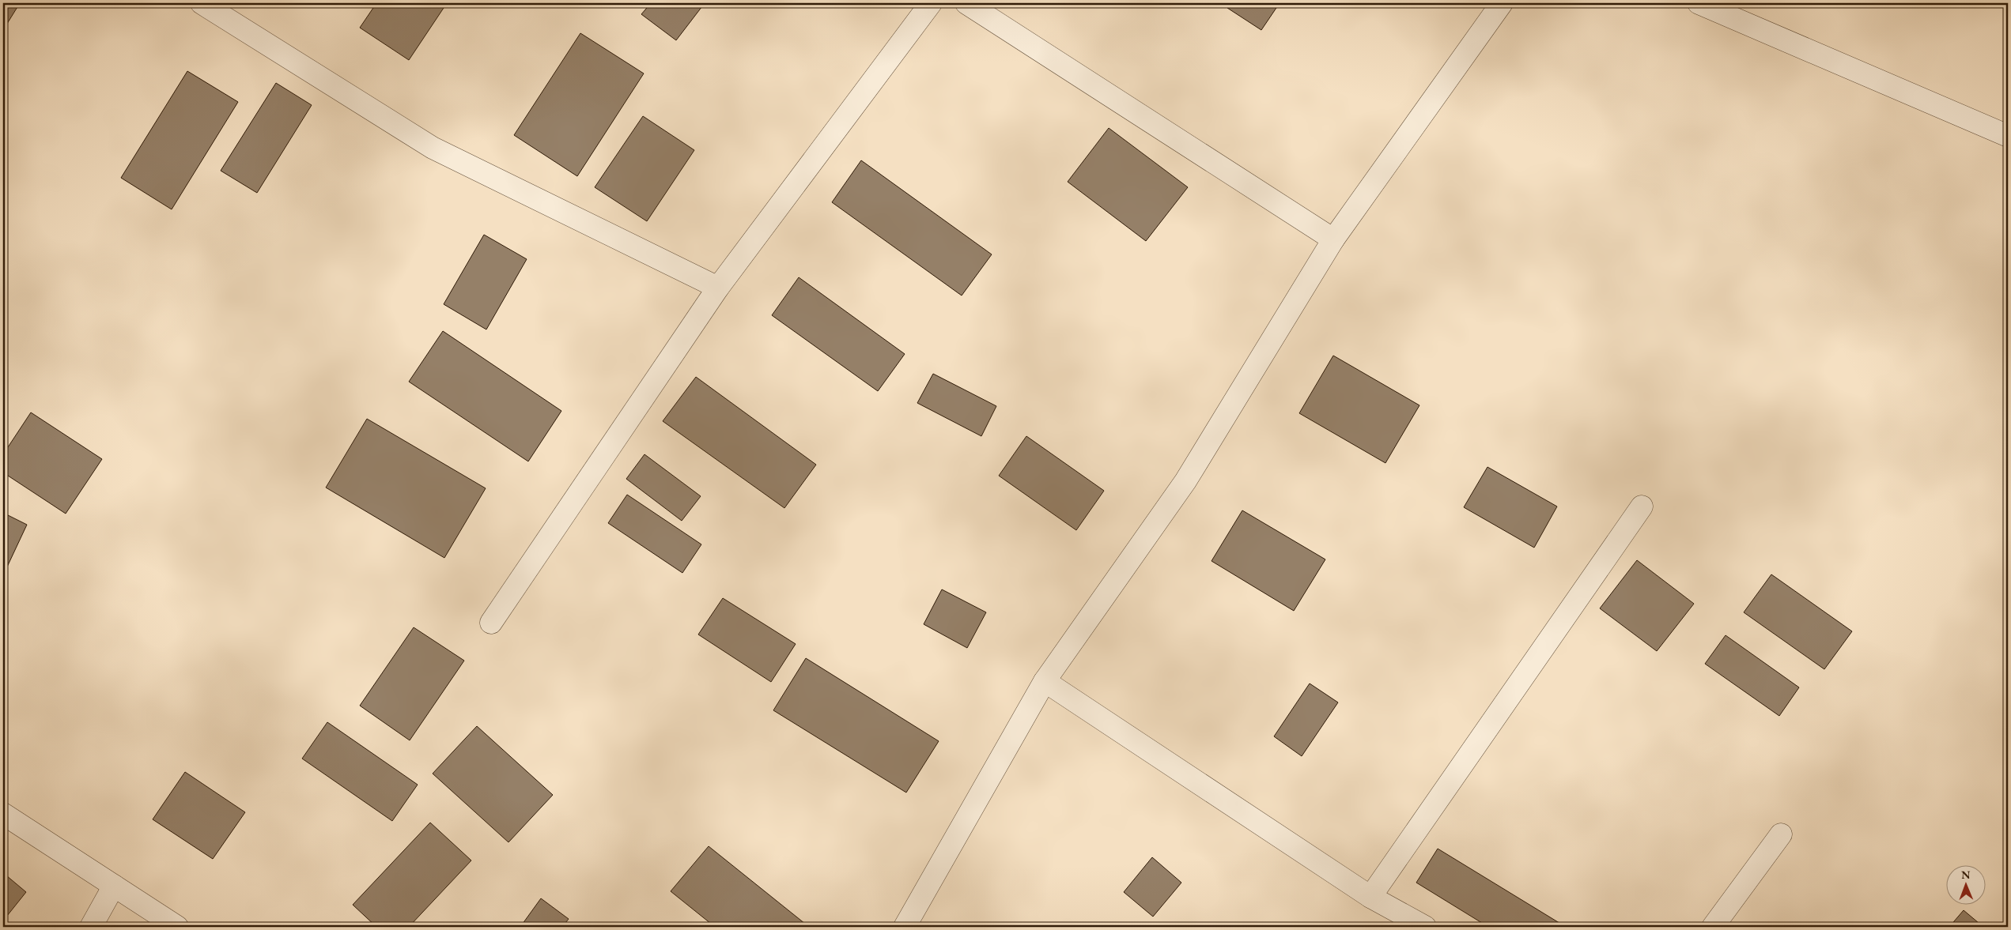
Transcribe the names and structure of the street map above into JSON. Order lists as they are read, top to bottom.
{
  "north": "top"
}
